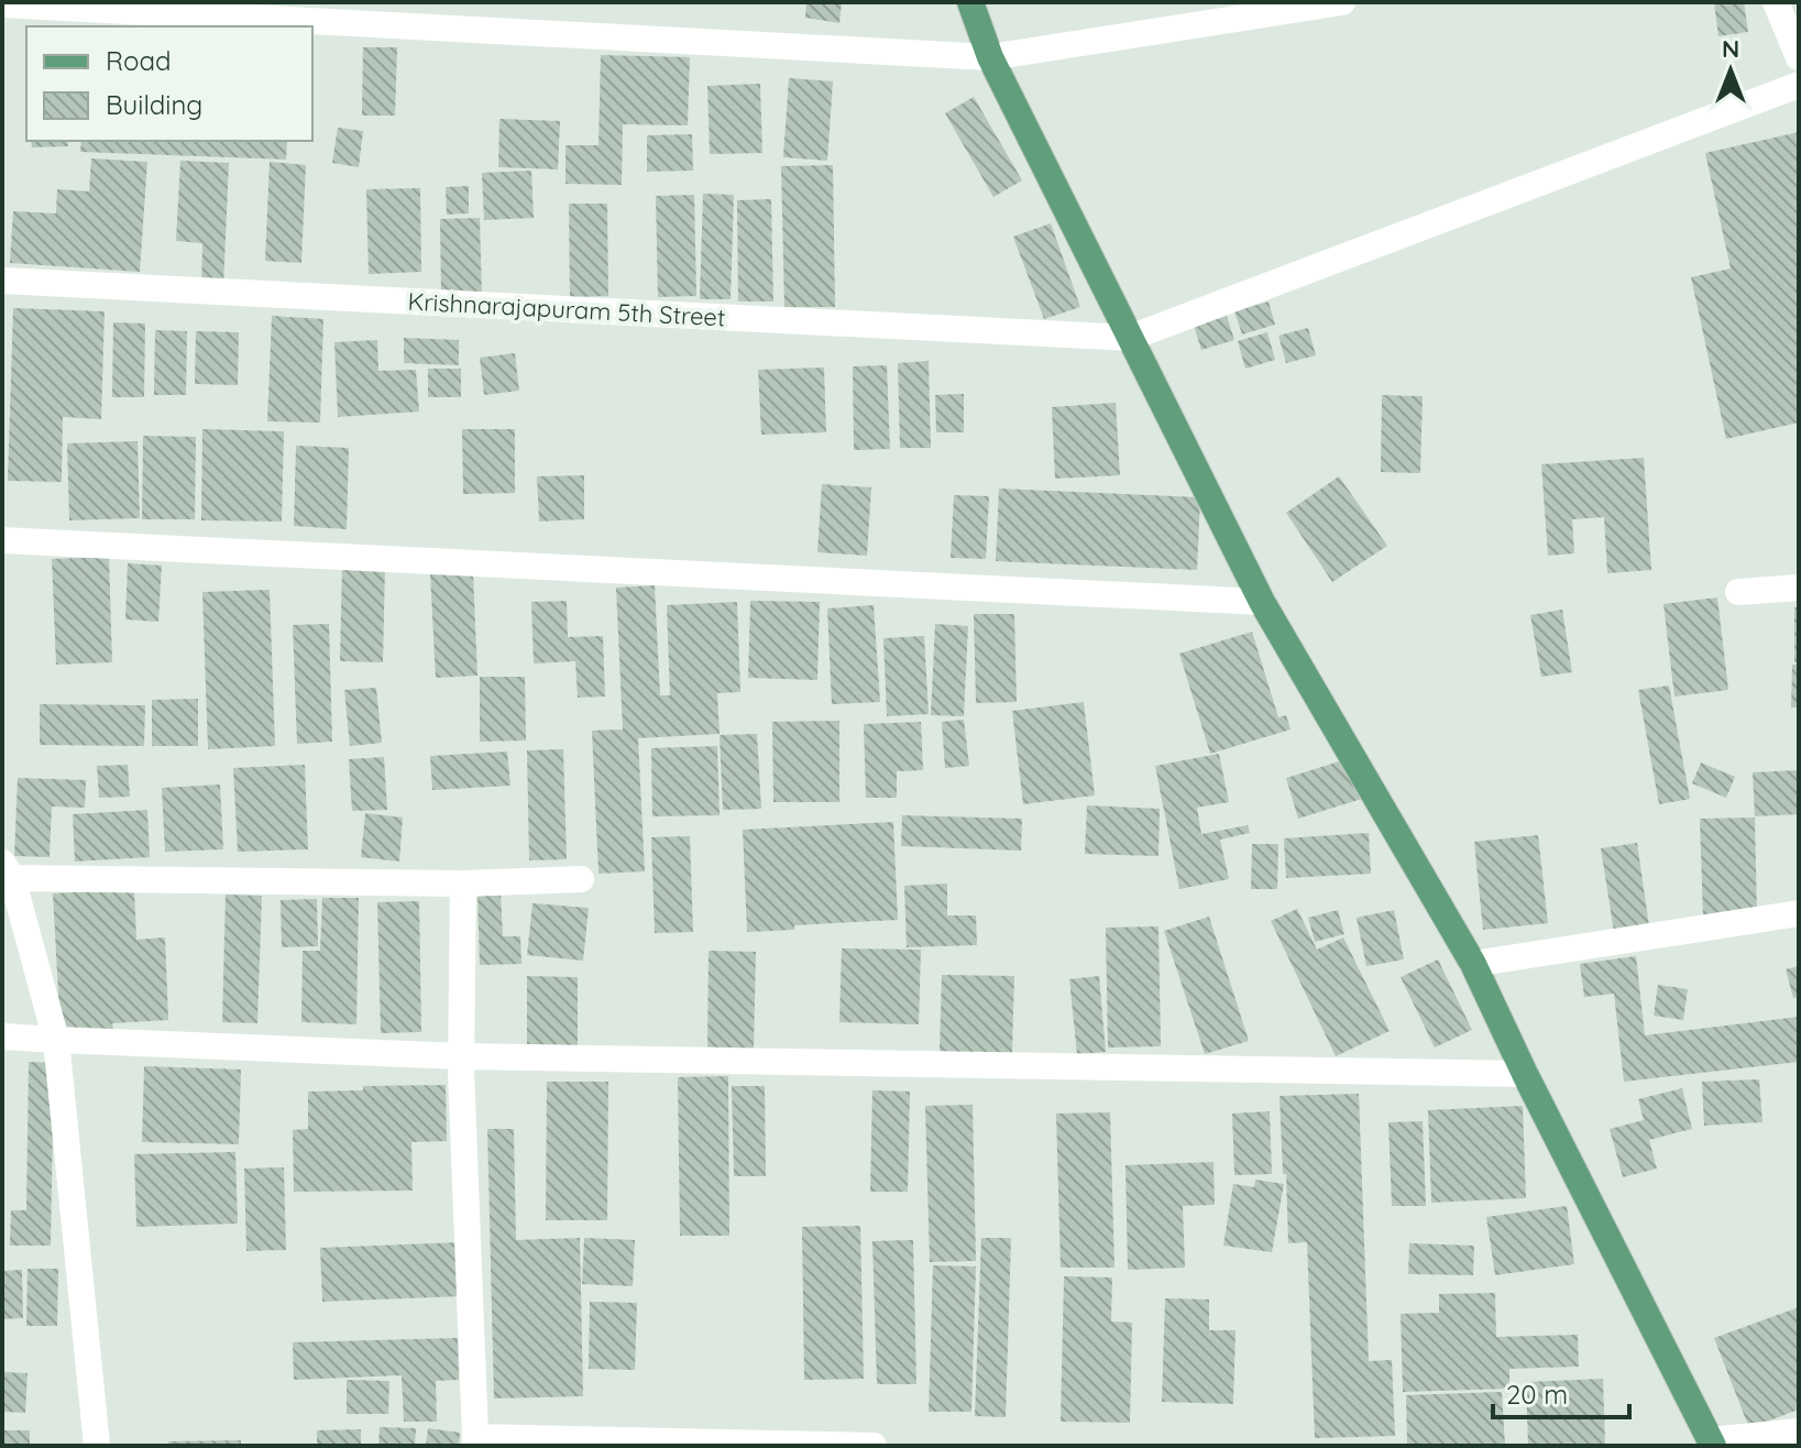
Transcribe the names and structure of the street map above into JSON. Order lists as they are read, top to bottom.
{
  "streets": {
    "street": ["Krishnarajapuram 5th Street"]
  },
  "legend": ["Road", "Building"],
  "scale_bar": "20 m",
  "north": "top"
}
